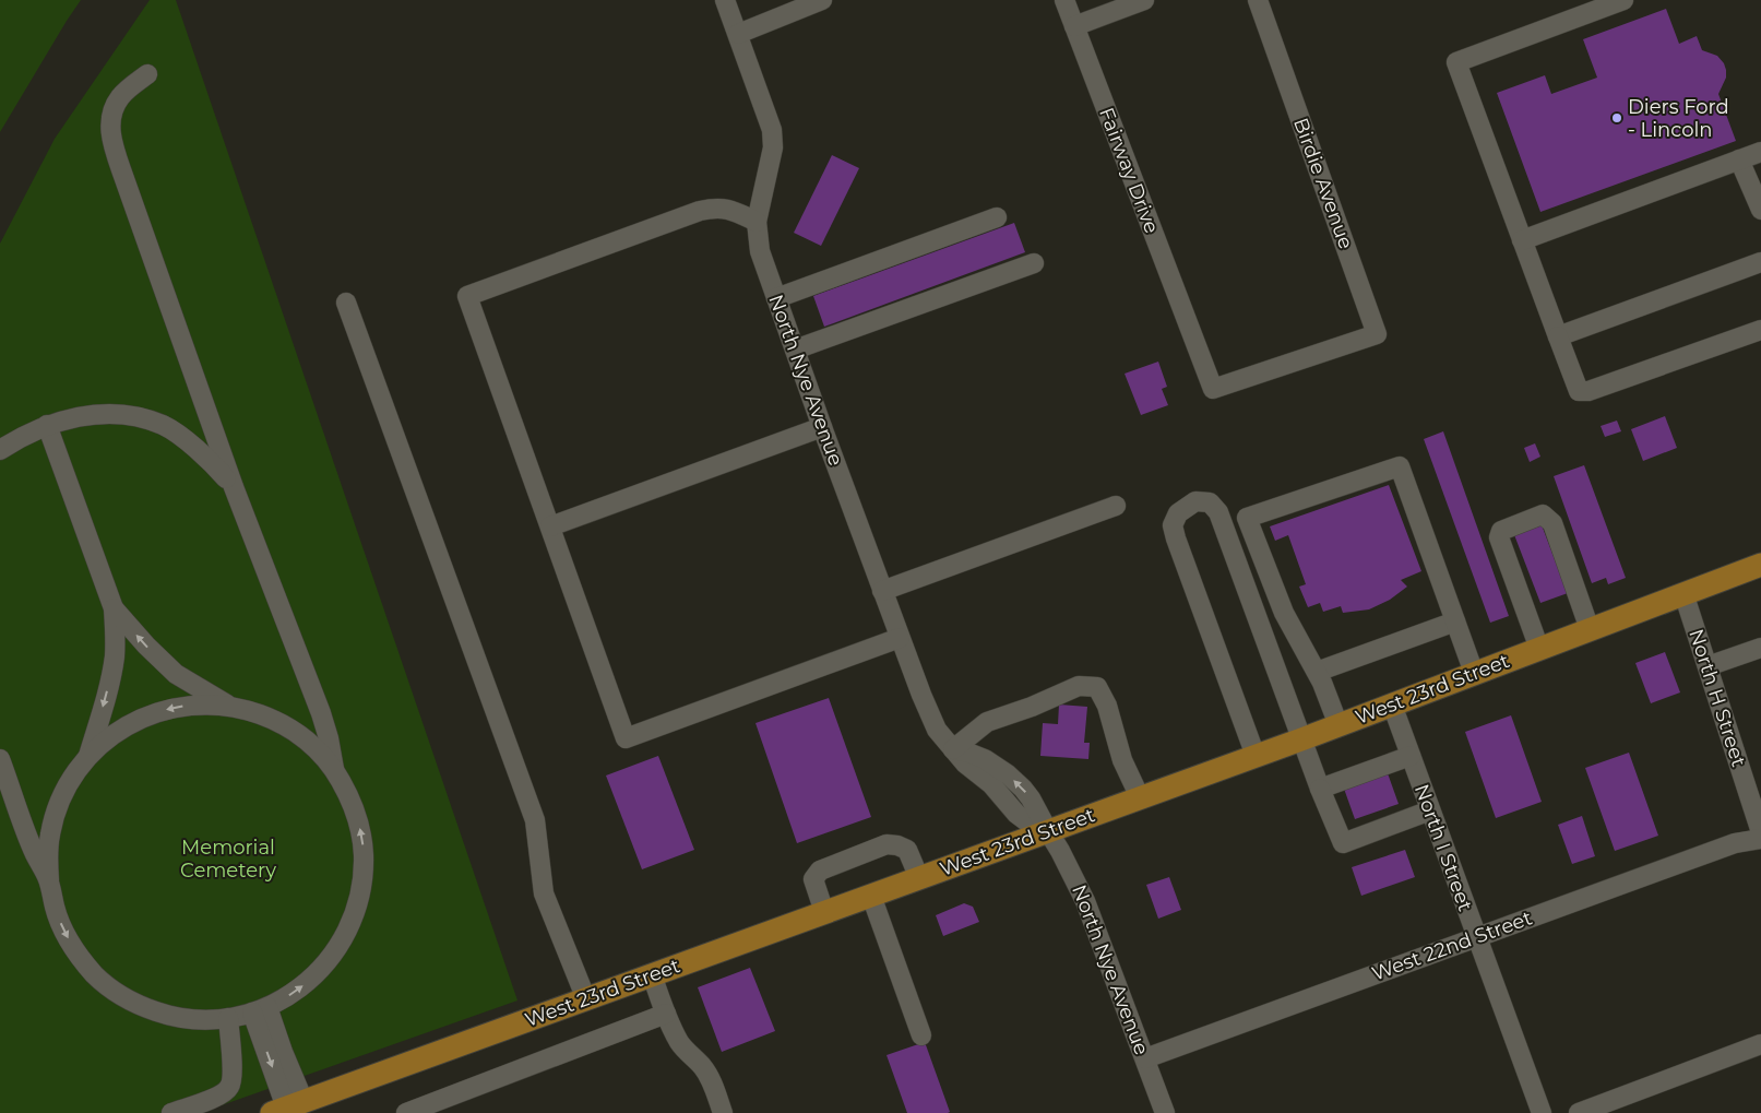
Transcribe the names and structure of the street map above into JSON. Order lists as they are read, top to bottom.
{
  "streets": {
    "main road": ["West 23rd Street"],
    "street": [
      "Fairway Drive",
      "Birdie Avenue",
      "North Nye Avenue",
      "North H Street",
      "North I Street",
      "West 22nd Street"
    ]
  },
  "crossings": [
    ["Fairway Drive", "Birdie Avenue"],
    ["North Nye Avenue", "West 23rd Street"],
    ["North Nye Avenue", "West 22nd Street"],
    ["West 23rd Street", "North H Street"],
    ["West 23rd Street", "North I Street"],
    ["North I Street", "West 22nd Street"]
  ],
  "parks": ["Memorial Cemetery"],
  "places": ["Diers Ford - Lincoln"]
}
